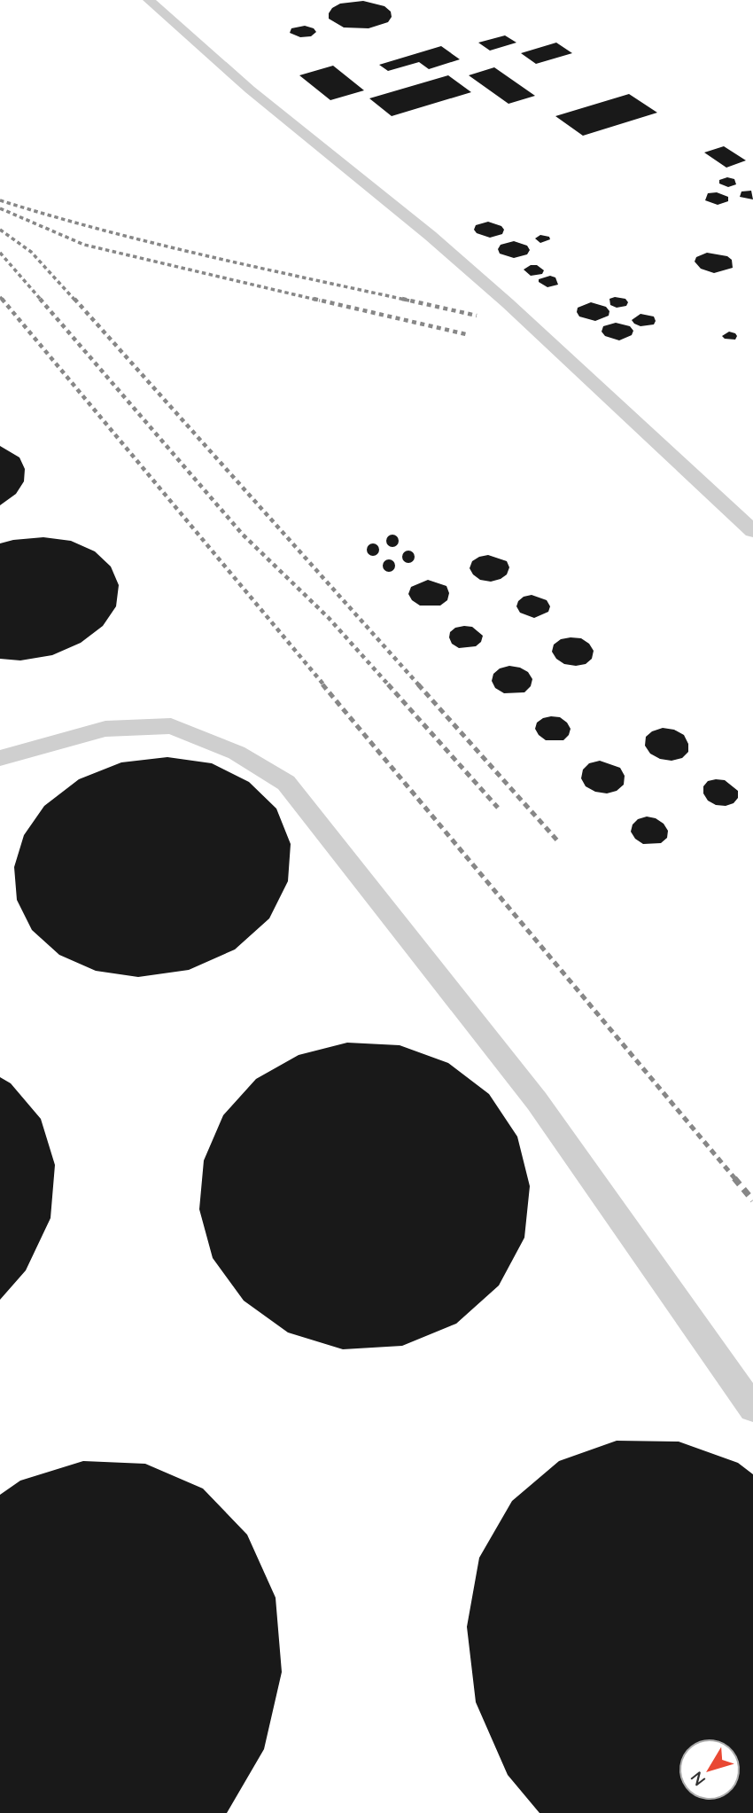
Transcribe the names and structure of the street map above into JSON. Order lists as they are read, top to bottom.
{
  "north": "bottom left"
}
